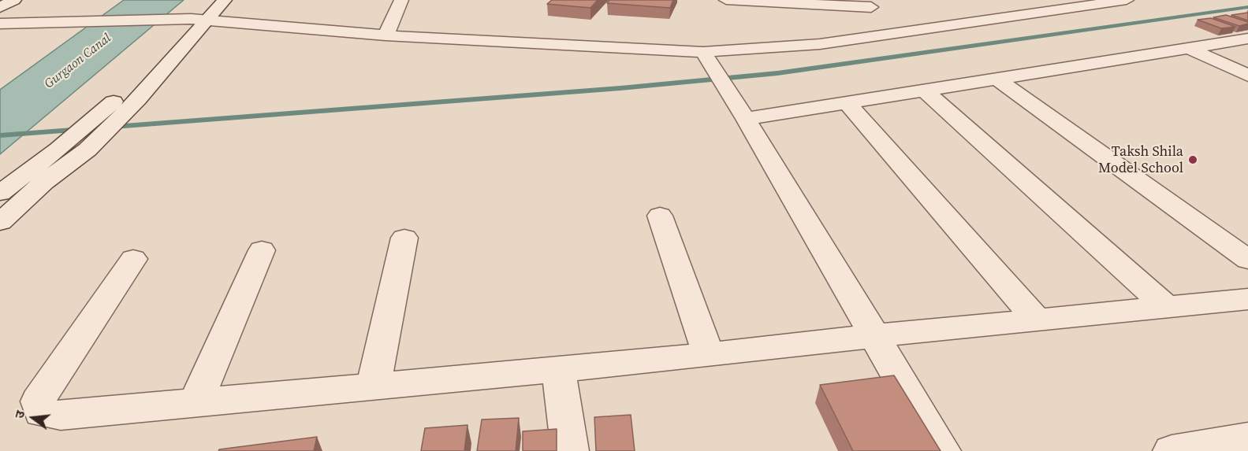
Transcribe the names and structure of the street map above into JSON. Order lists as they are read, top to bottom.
{
  "water": ["Gurgaon Canal"],
  "places": ["Taksh Shila Model School"],
  "north": "left"
}
